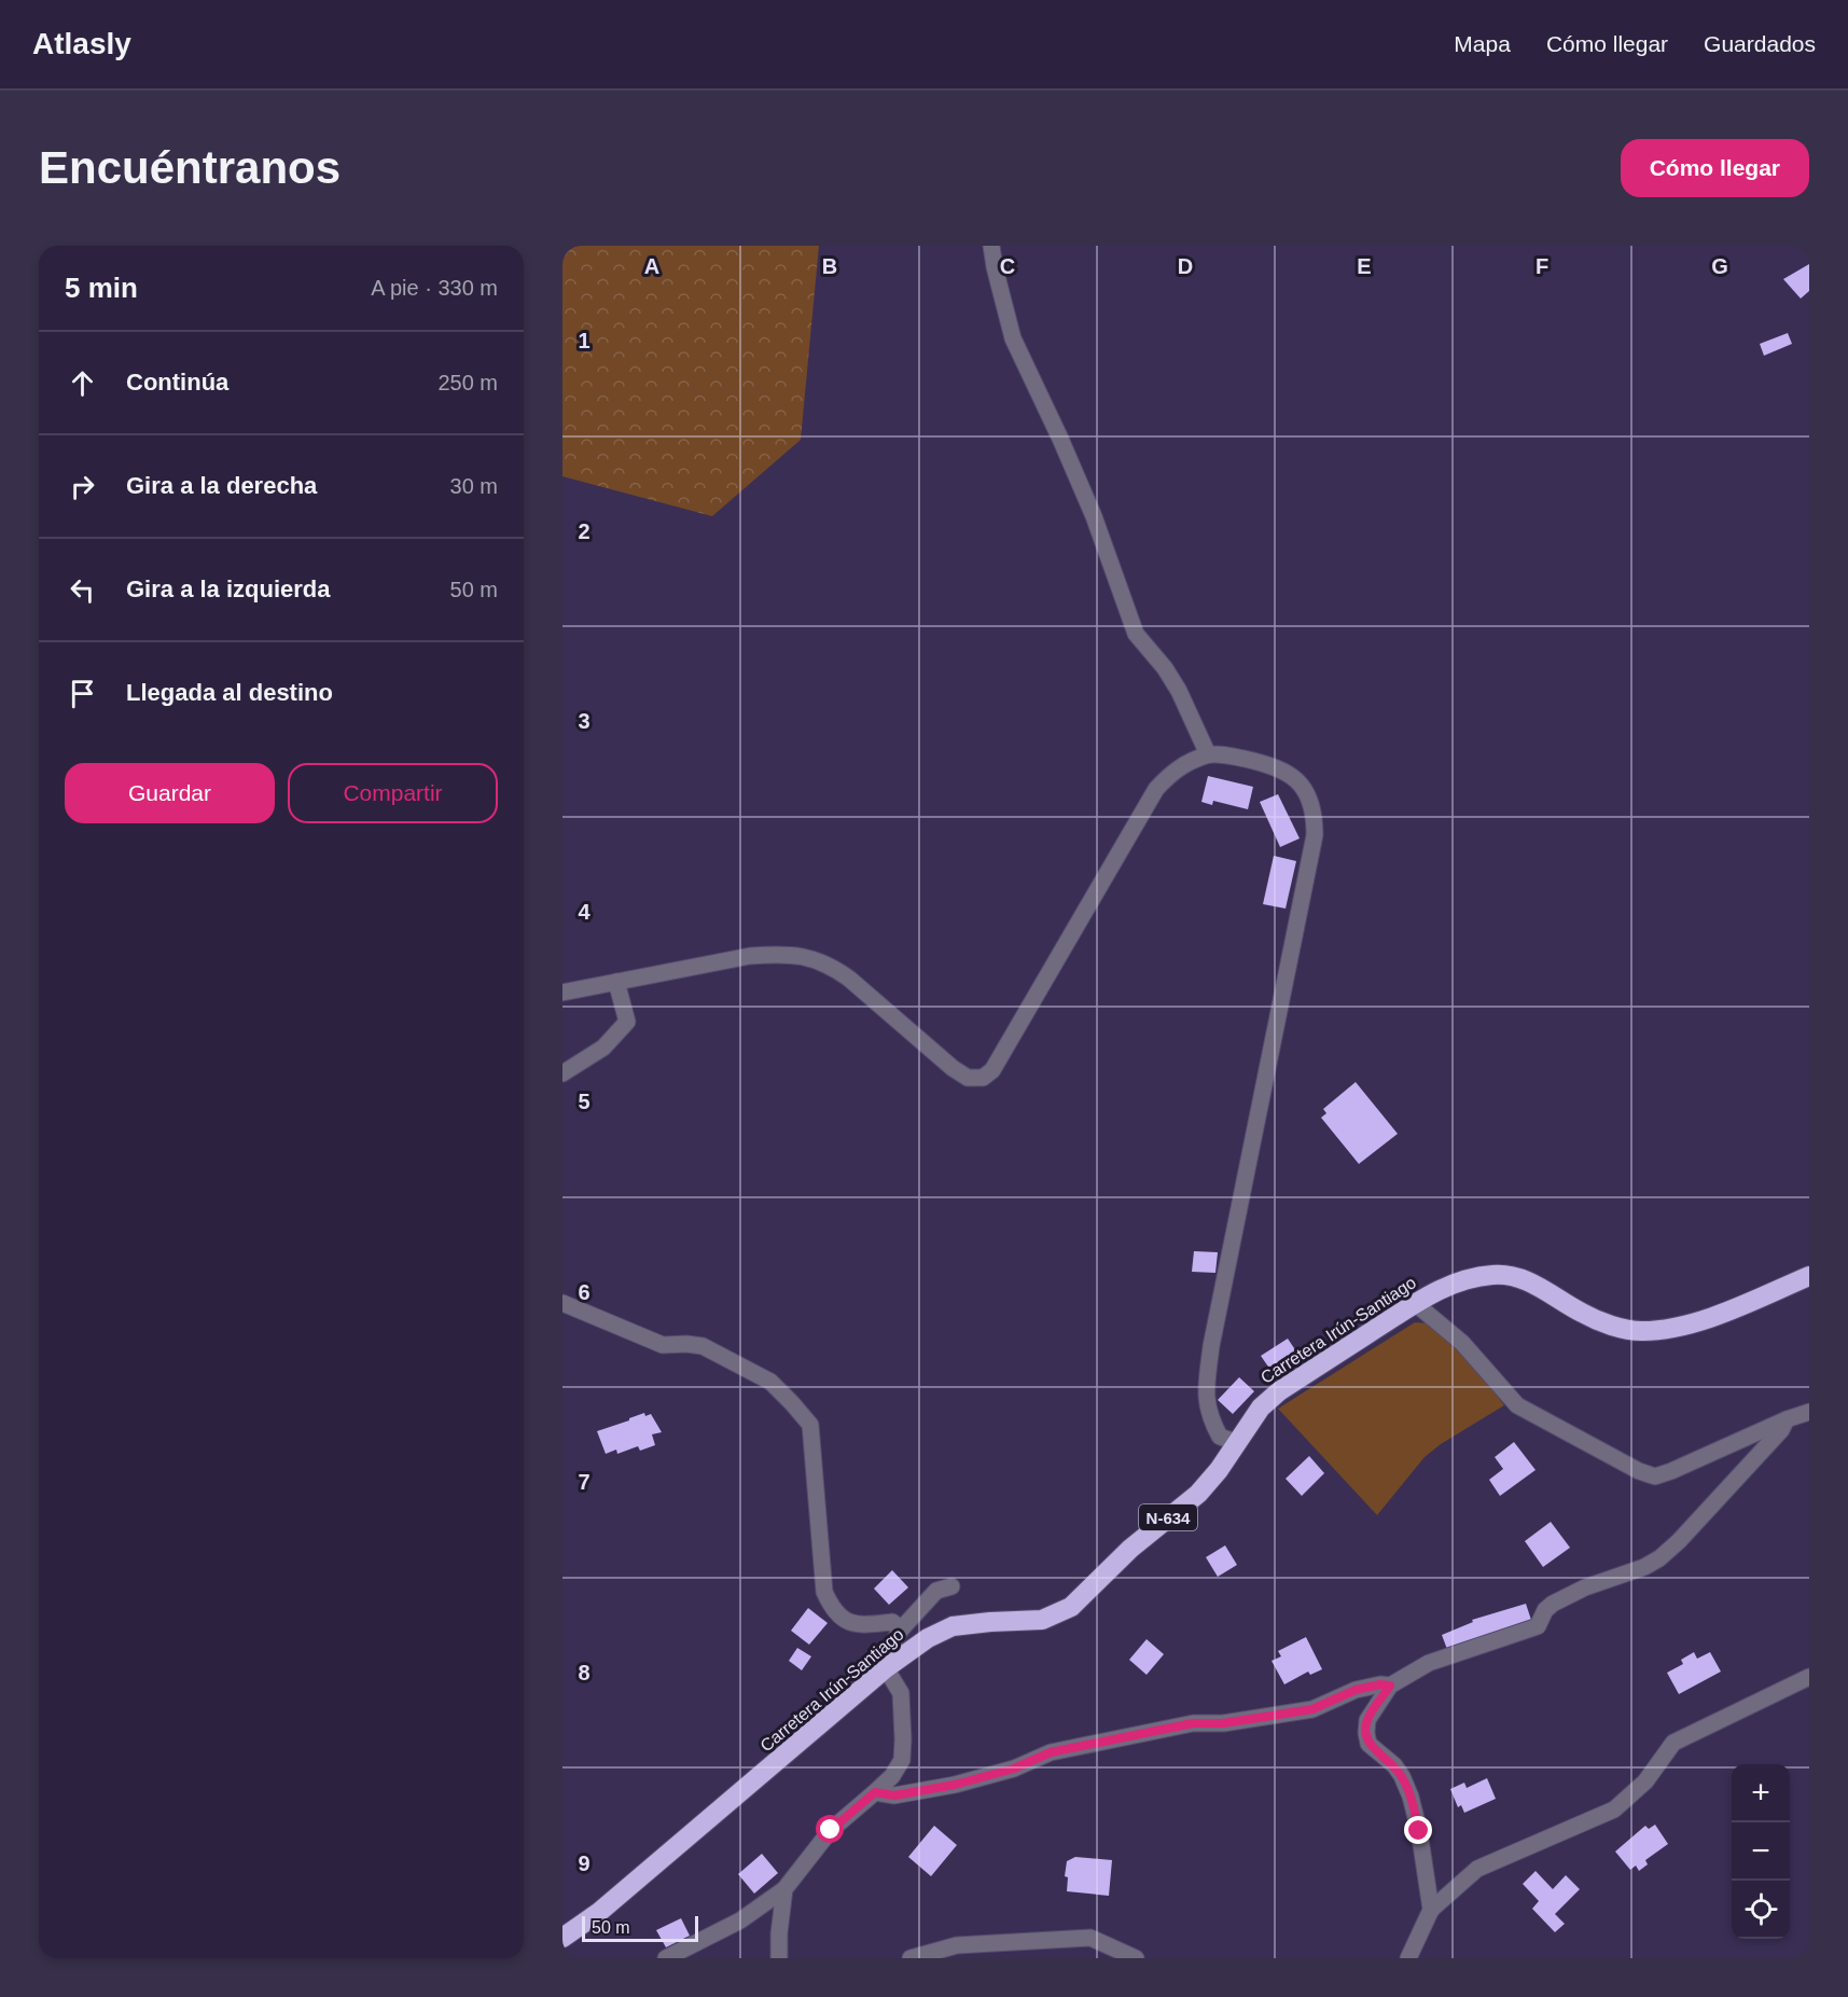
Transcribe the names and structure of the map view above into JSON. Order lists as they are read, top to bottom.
{
  "streets": {
    "highway": ["Carretera Irún-Santiago", "N-634"]
  },
  "scale_bar": "50 m",
  "page": {
    "header": "Atlasly",
    "nav": ["Mapa", "Cómo llegar", "Guardados"],
    "buttons": [
      "Cómo llegar",
      ["Guardar", "Compartir"]
    ],
    "title": "Encuéntranos",
    "heading": ["5 min", "A pie · 330 m"],
    "list": [
      ["Continúa", "250 m"],
      ["Gira a la derecha", "30 m"],
      ["Gira a la izquierda", "50 m"],
      "Llegada al destino"
    ],
    "map_buttons": ["+", "−"],
    "scale": "50 m"
  },
  "grid": {
    "columns": [
      "A",
      "B",
      "C",
      "D",
      "E",
      "F",
      "G"
    ],
    "rows": [
      "1",
      "2",
      "3",
      "4",
      "5",
      "6",
      "7",
      "8",
      "9"
    ]
  }
}
